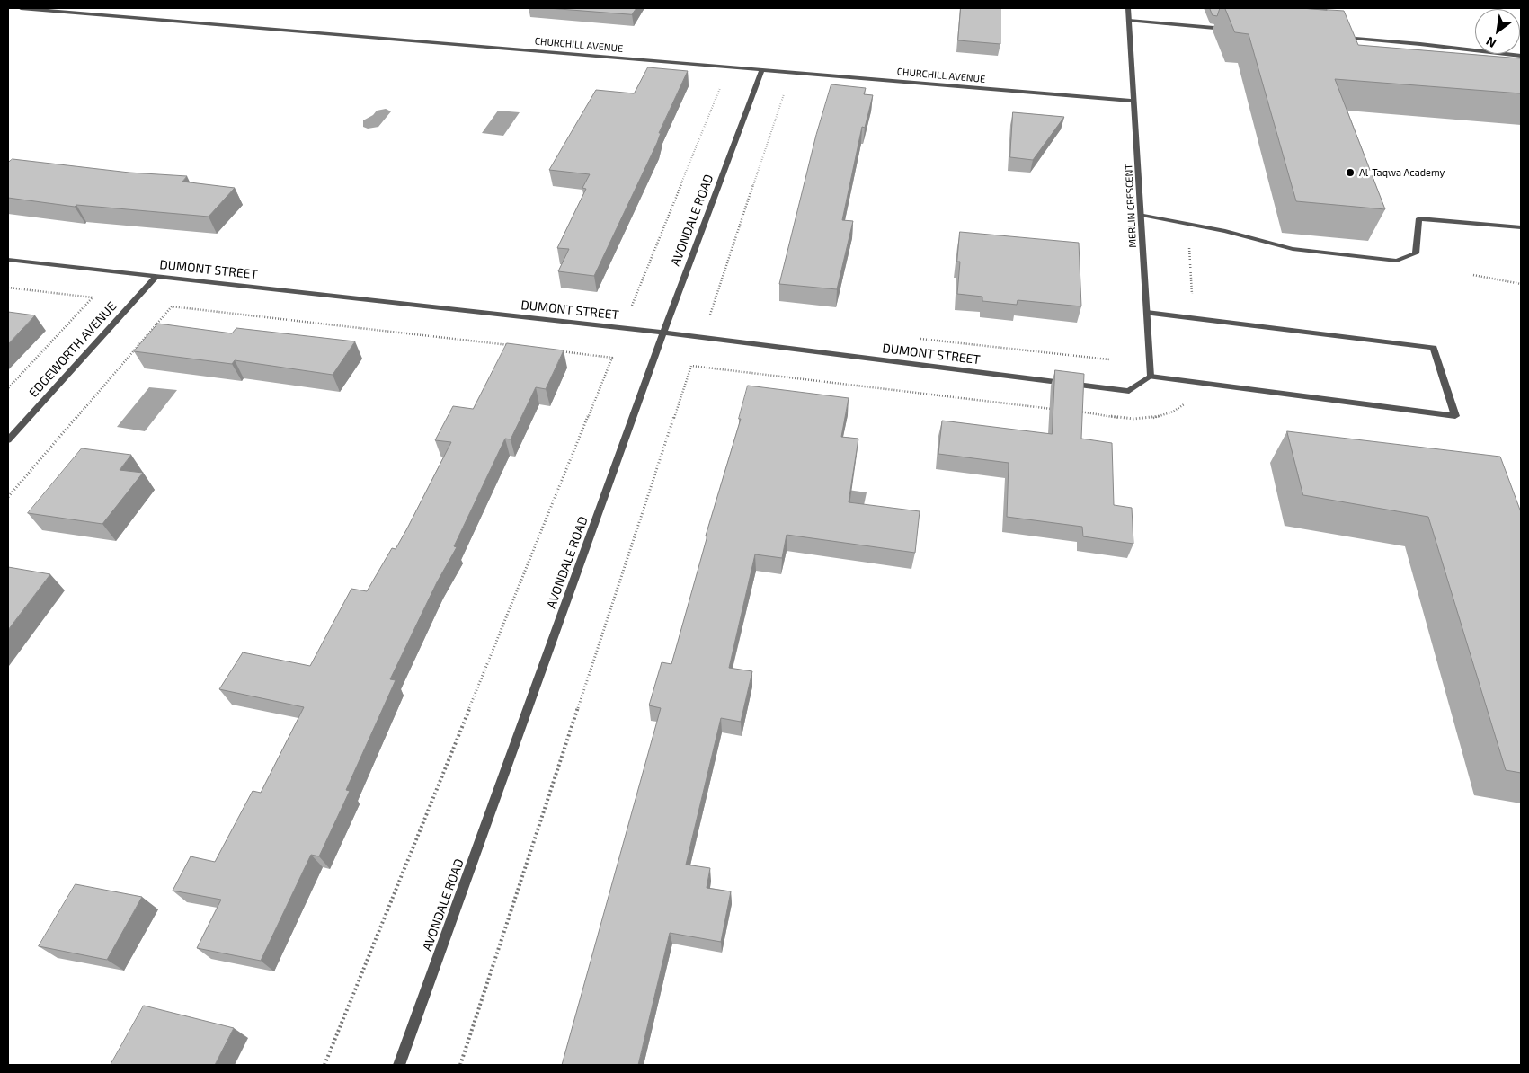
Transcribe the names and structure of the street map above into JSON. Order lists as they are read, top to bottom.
{
  "streets": {
    "street": [
      "CHURCHILL AVENUE",
      "MERLIN CRESCENT",
      "AVONDALE ROAD",
      "DUMONT STREET",
      "EDGEWORTH AVENUE"
    ]
  },
  "crossings": [
    ["CHURCHILL AVENUE", "MERLIN CRESCENT"],
    ["CHURCHILL AVENUE", "AVONDALE ROAD"],
    ["MERLIN CRESCENT", "DUMONT STREET"],
    ["AVONDALE ROAD", "DUMONT STREET"],
    ["DUMONT STREET", "EDGEWORTH AVENUE"]
  ],
  "places": ["Al-Taqwa Academy"],
  "north": "bottom left"
}
